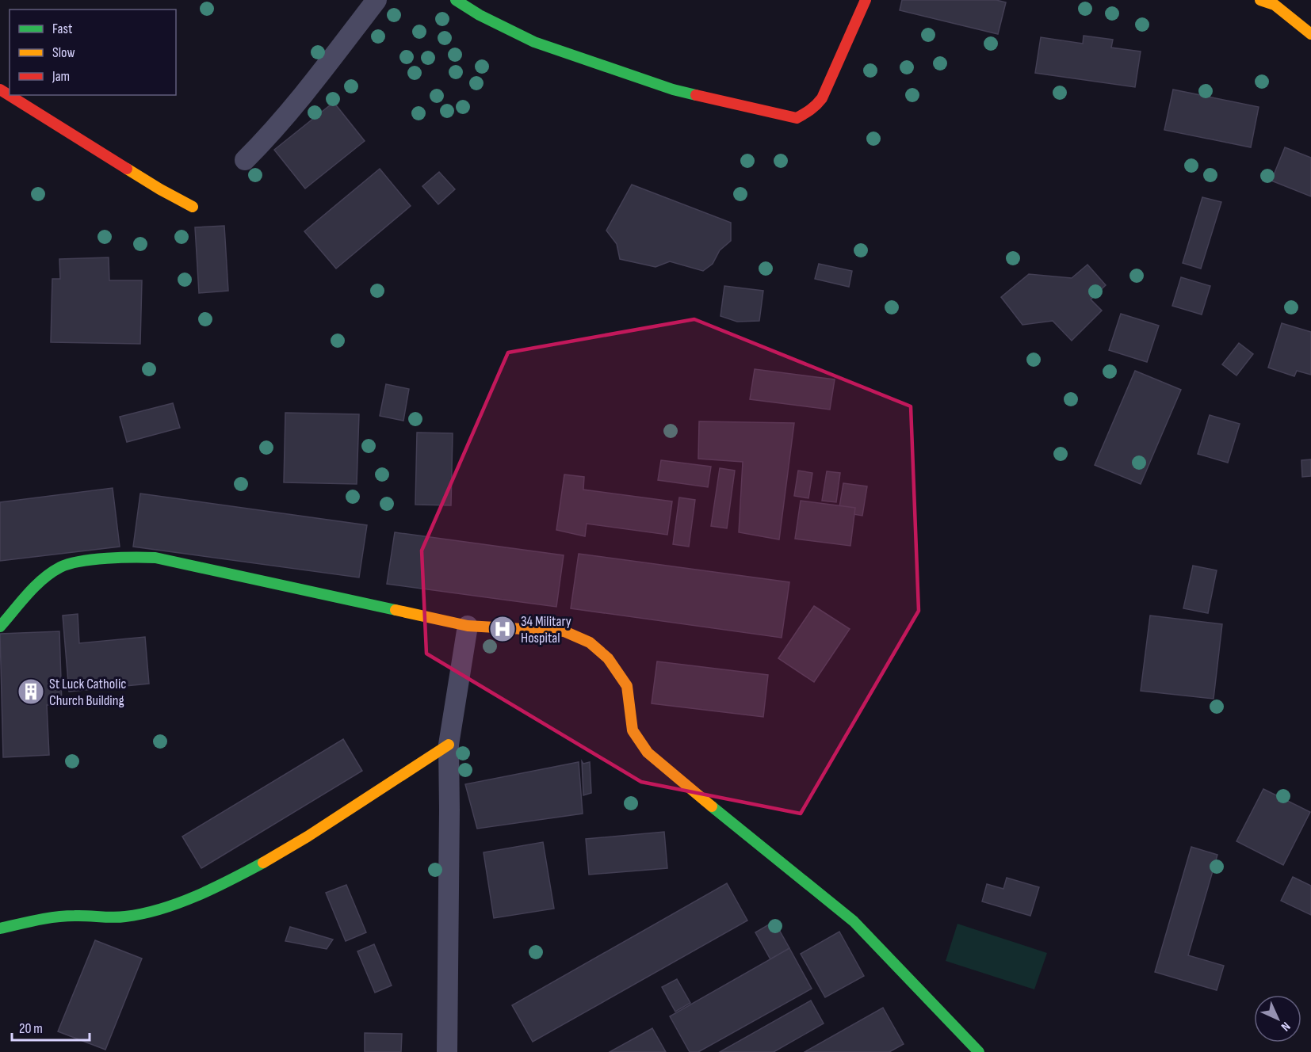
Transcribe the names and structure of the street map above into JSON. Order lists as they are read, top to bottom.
{
  "places": {
    "hospital": ["34 Military Hospital"],
    "building": ["St Luck Catholic Church Building"]
  },
  "legend": ["Fast", "Slow", "Jam"],
  "scale_bar": "20 m",
  "north": "bottom right"
}
